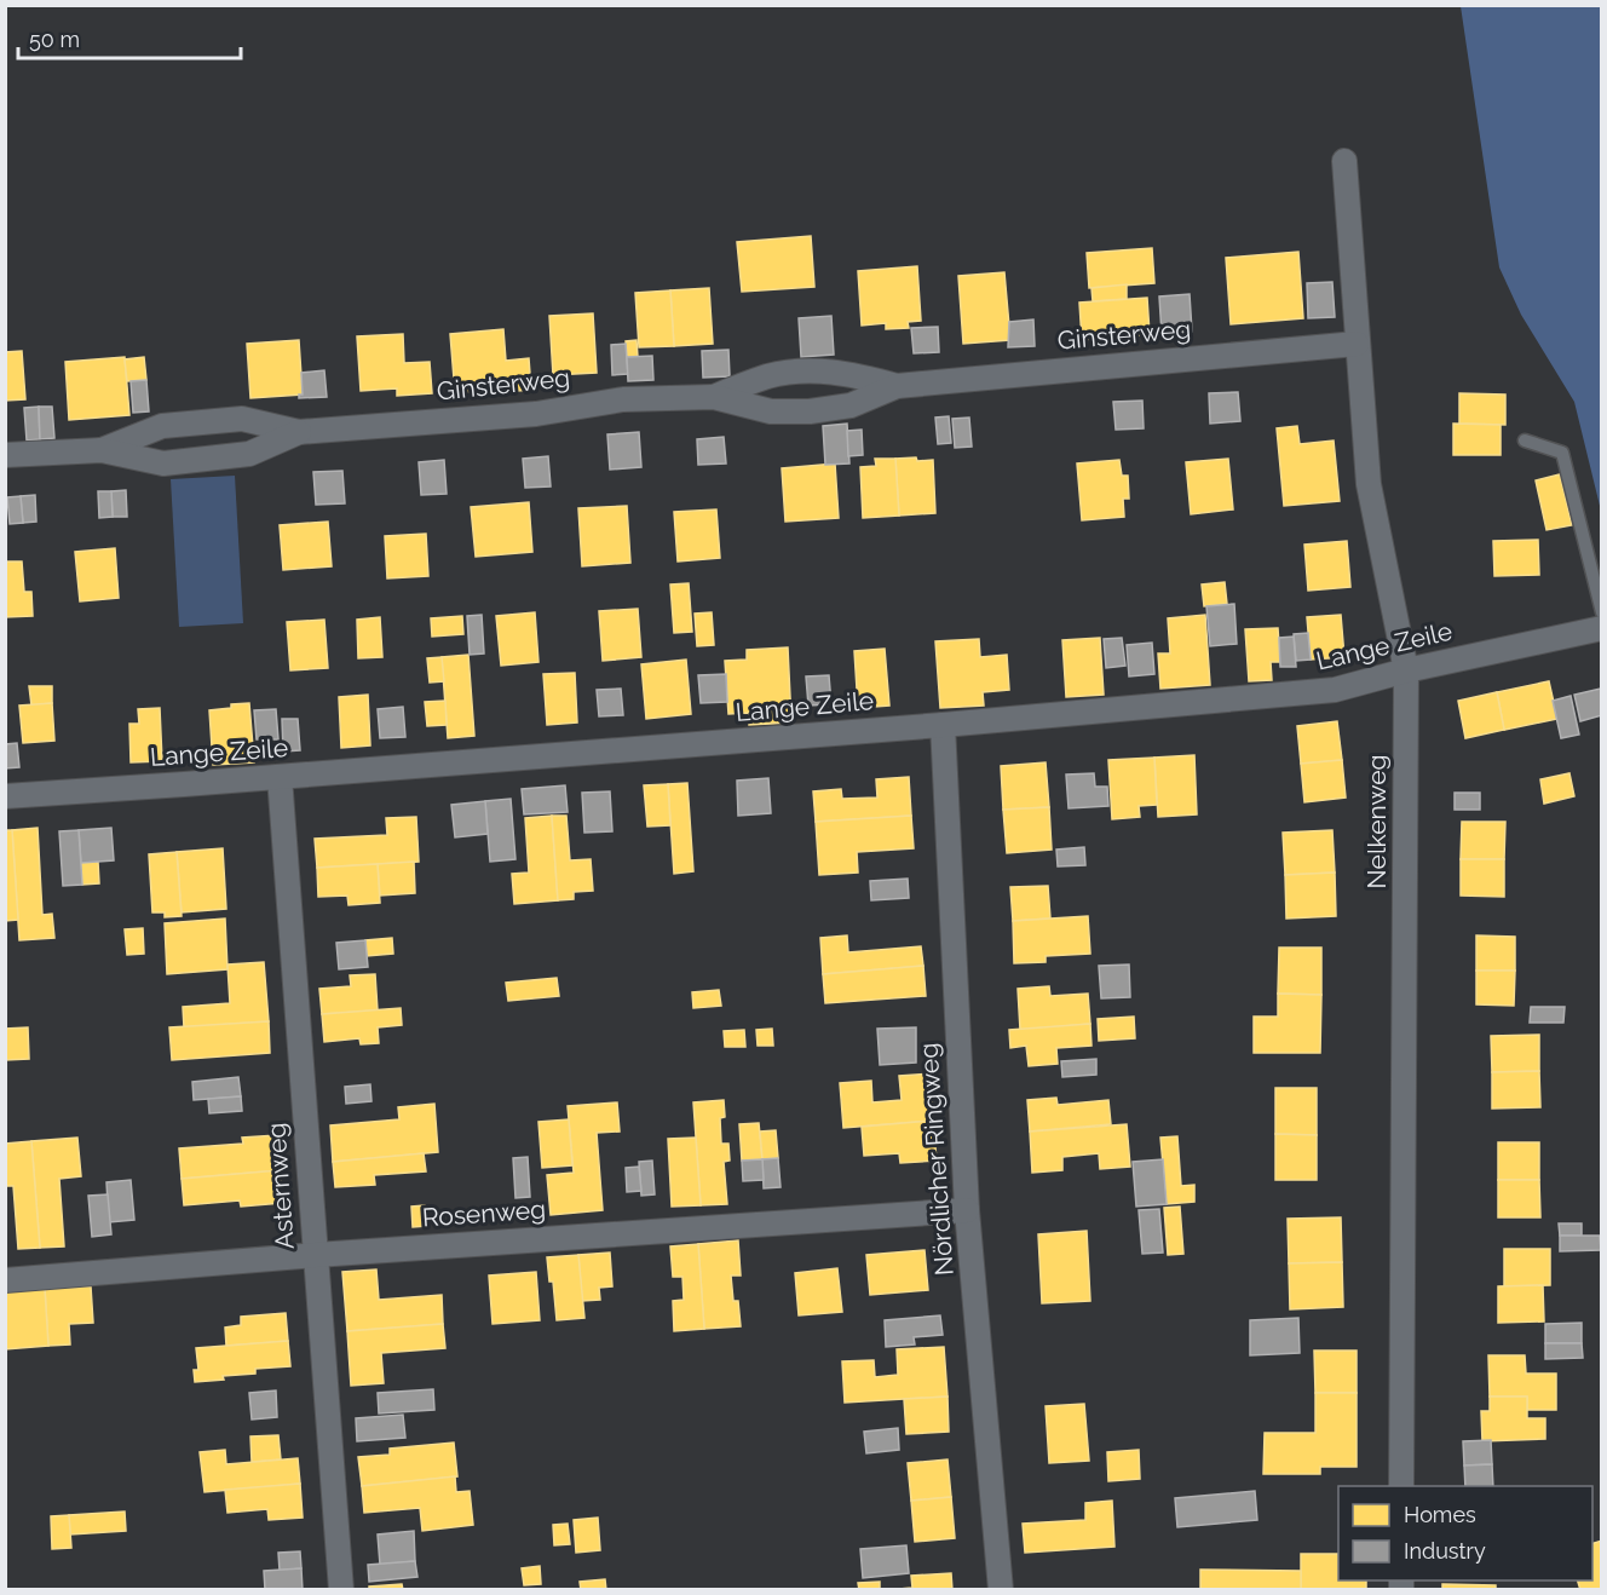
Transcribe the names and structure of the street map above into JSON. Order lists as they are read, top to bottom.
{
  "streets": {
    "street": [
      "Ginsterweg",
      "Lange Zeile",
      "Nelkenweg",
      "Nördlicher Ringweg",
      "Asternweg",
      "Rosenweg"
    ]
  },
  "crossings": [
    ["Ginsterweg", "Nelkenweg"],
    ["Lange Zeile", "Nelkenweg"],
    ["Lange Zeile", "Nördlicher Ringweg"],
    ["Lange Zeile", "Asternweg"],
    ["Nördlicher Ringweg", "Rosenweg"],
    ["Asternweg", "Rosenweg"]
  ],
  "legend": ["Homes", "Industry"],
  "scale_bar": "50 m"
}
